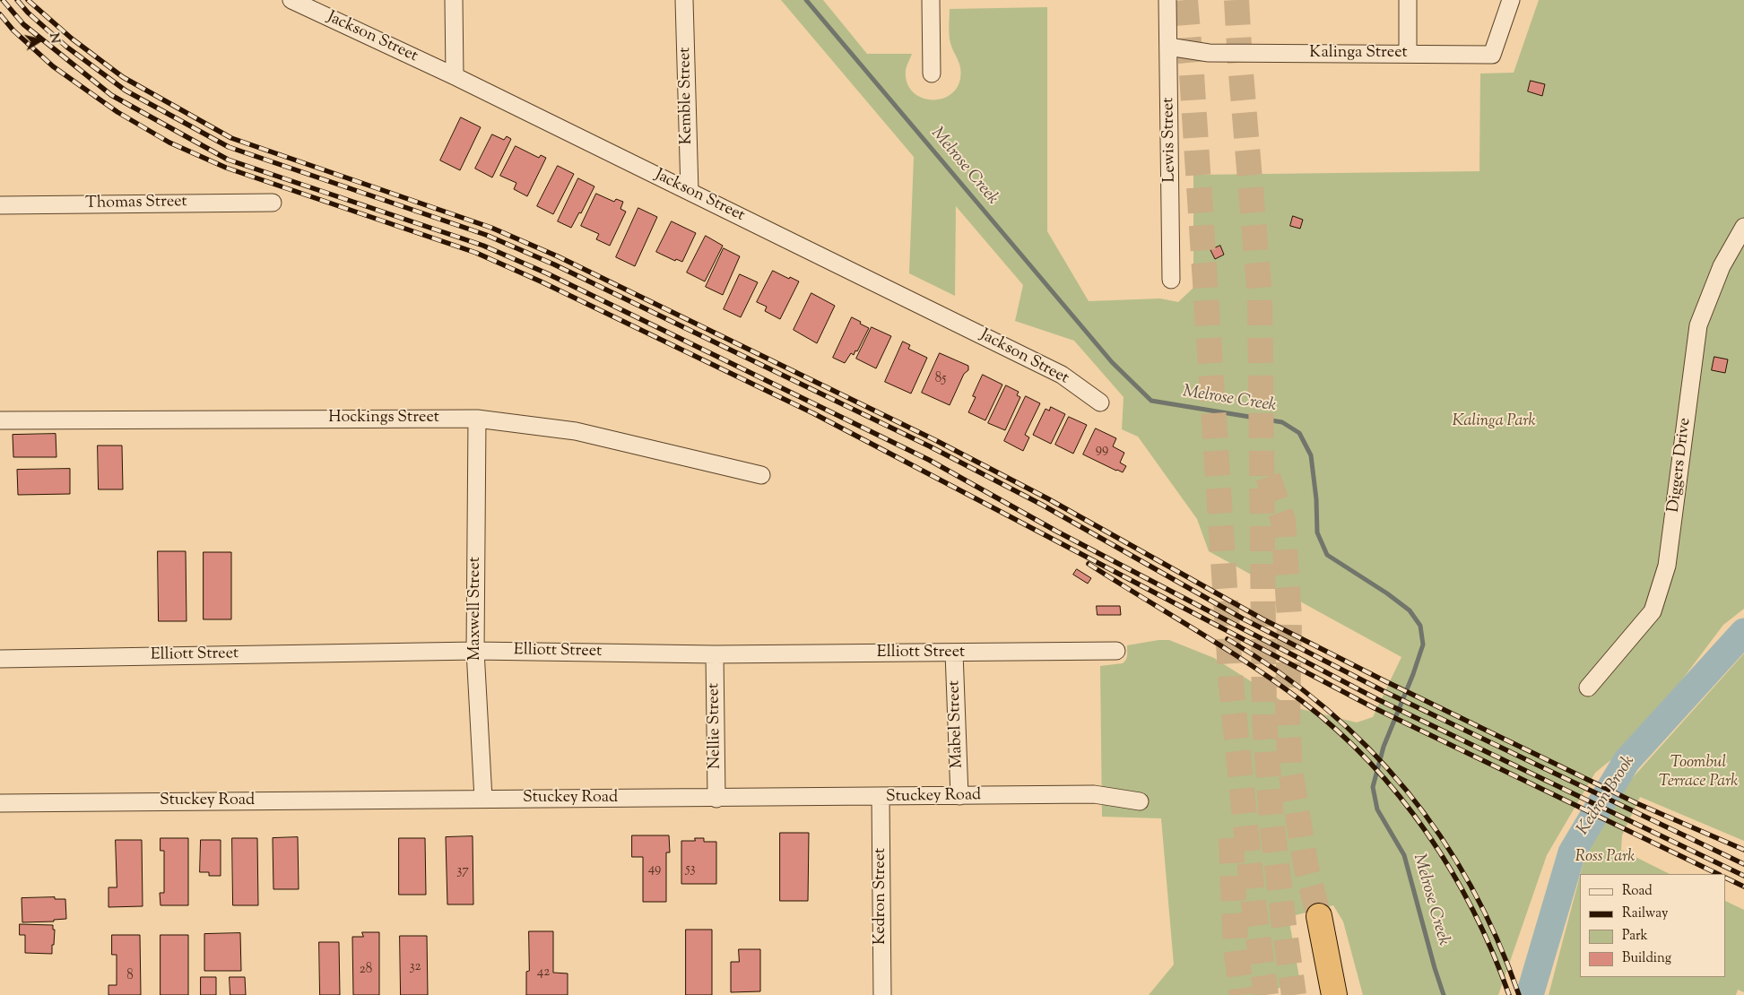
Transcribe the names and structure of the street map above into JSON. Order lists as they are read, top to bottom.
{
  "streets": {
    "street": [
      "Jackson Street",
      "Kalinga Street",
      "Kemble Street",
      "Lewis Street",
      "Thomas Street",
      "Hockings Street",
      "Diggers Drive",
      "Maxwell Street",
      "Elliott Street",
      "Mabel Street",
      "Nellie Street",
      "Stuckey Road",
      "Kedron Street"
    ]
  },
  "crossings": [
    ["Jackson Street", "Kemble Street"],
    ["Kalinga Street", "Lewis Street"],
    ["Hockings Street", "Maxwell Street"],
    ["Maxwell Street", "Elliott Street"],
    ["Maxwell Street", "Stuckey Road"],
    ["Elliott Street", "Mabel Street"],
    ["Elliott Street", "Nellie Street"],
    ["Mabel Street", "Stuckey Road"],
    ["Nellie Street", "Stuckey Road"],
    ["Stuckey Road", "Kedron Street"]
  ],
  "water": ["Melrose Creek", "Kedron Brook"],
  "parks": ["Kalinga Park", "Toombul Terrace Park", "Ross Park"],
  "house_numbers": [
    "85",
    "99",
    "49",
    "53",
    "37",
    "32",
    "28",
    "42",
    "8"
  ],
  "legend": [
    "Road",
    "Railway",
    "Park",
    "Building"
  ],
  "north": "right"
}
